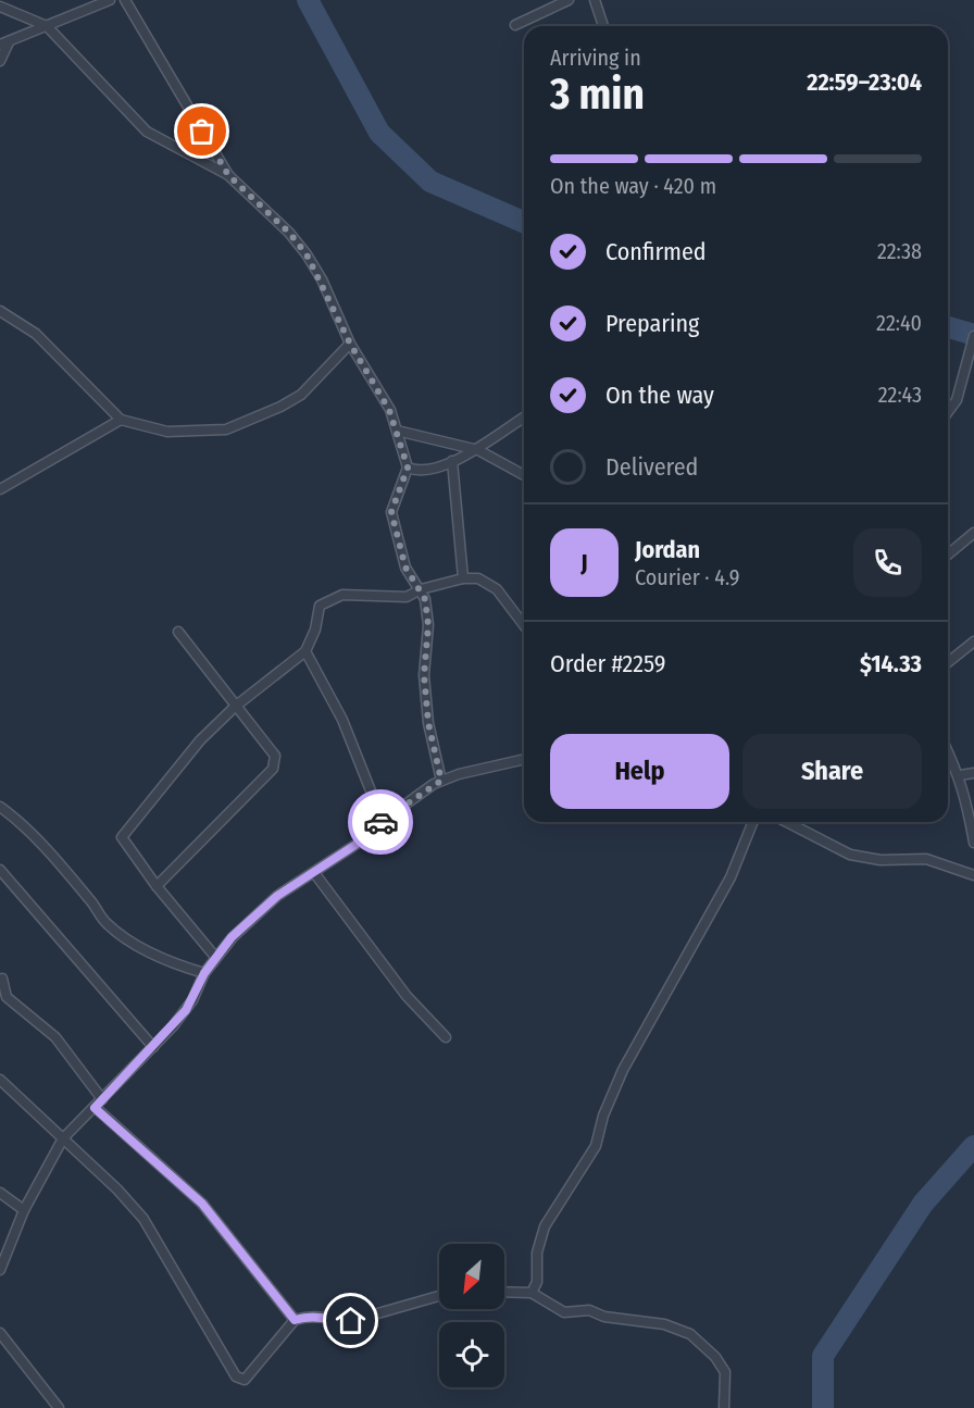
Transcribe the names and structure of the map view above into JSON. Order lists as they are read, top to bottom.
{
  "north": "bottom left",
  "page": {
    "heading": ["3 min", "Arriving in", "22:59–23:04"],
    "panel": [
      "Jordan",
      "Courier · 4.9",
      "Order #2259",
      "$14.33"
    ],
    "bar": "On the way · 420 m",
    "list": [
      ["Confirmed", "22:38"],
      ["Preparing", "22:40"],
      ["On the way", "22:43"],
      "Delivered"
    ],
    "round": "J",
    "buttons": ["Help", "Share"]
  }
}
